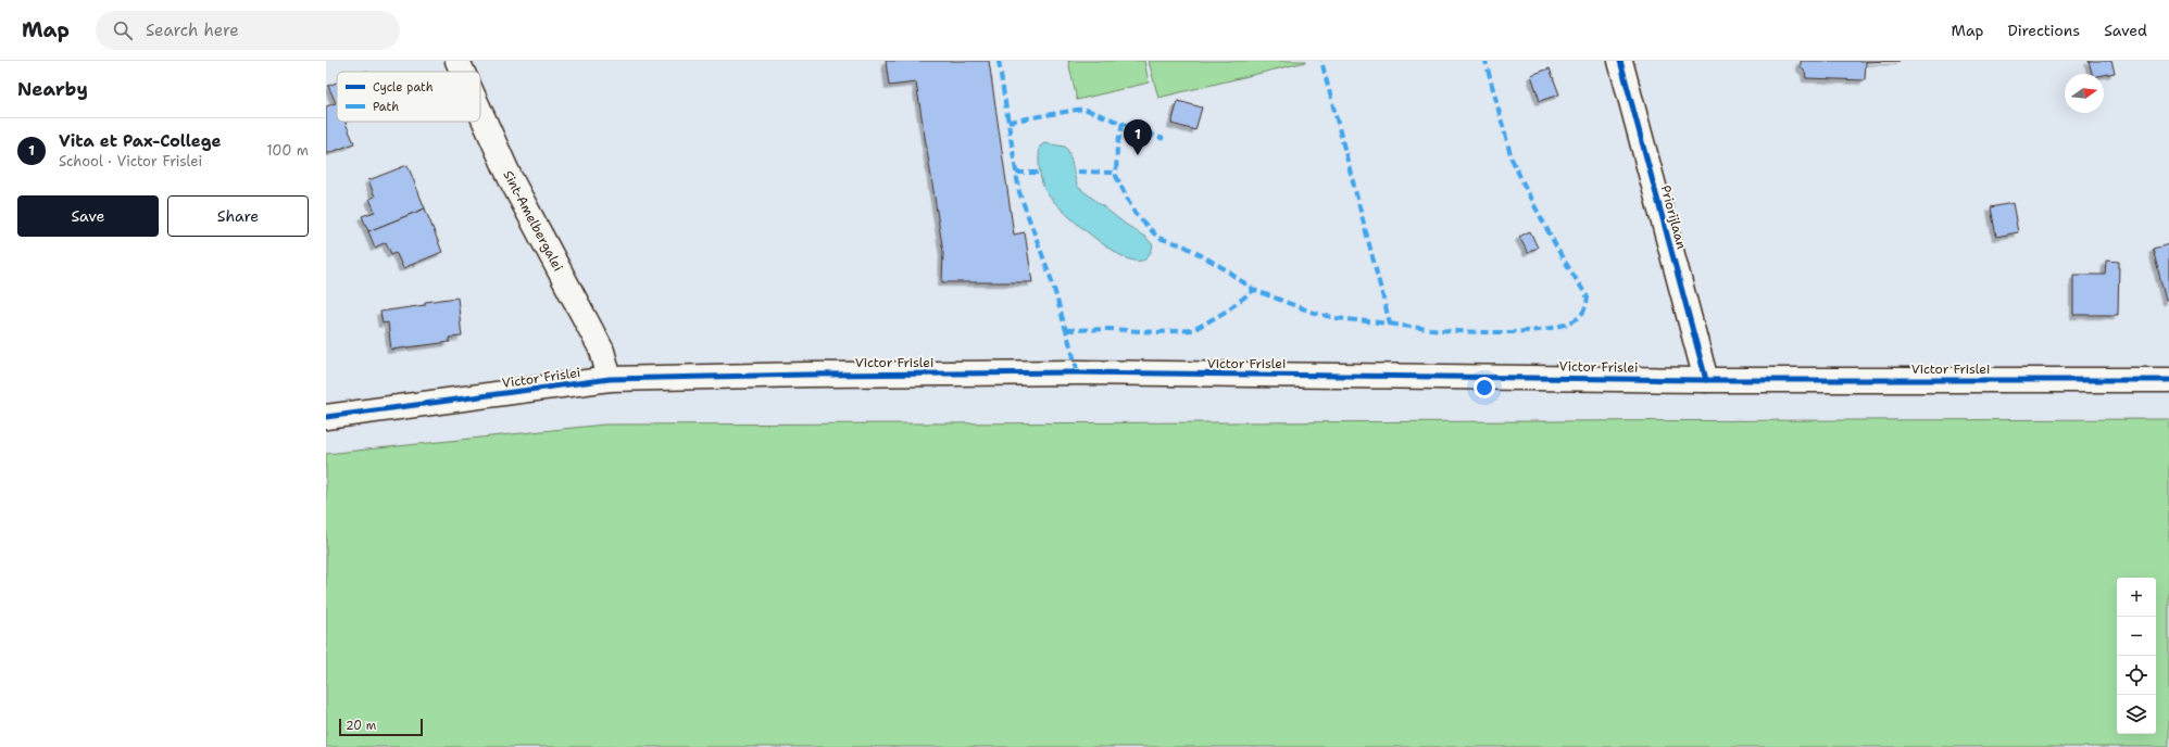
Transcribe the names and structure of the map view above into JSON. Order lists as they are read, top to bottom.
{
  "streets": {
    "street": ["Priorijlaan", "Sint-Amelbergalei", "Victor Frislei"]
  },
  "crossings": [
    ["Priorijlaan", "Victor Frislei"],
    ["Sint-Amelbergalei", "Victor Frislei"]
  ],
  "legend": ["Cycle path", "Path"],
  "scale_bar": "20 m",
  "north": "right",
  "page": {
    "header": "Map",
    "search": "Search here",
    "nav": ["Map", "Directions", "Saved"],
    "heading": "Nearby",
    "list": [
      {
        "mark": "1",
        "name": "Vita et Pax-College",
        "note": "School · Victor Frislei",
        "value": "100 m"
      }
    ],
    "pins": "1",
    "buttons": ["Save", "Share"],
    "map_buttons": ["+", "−"],
    "scale": "20 m"
  }
}
